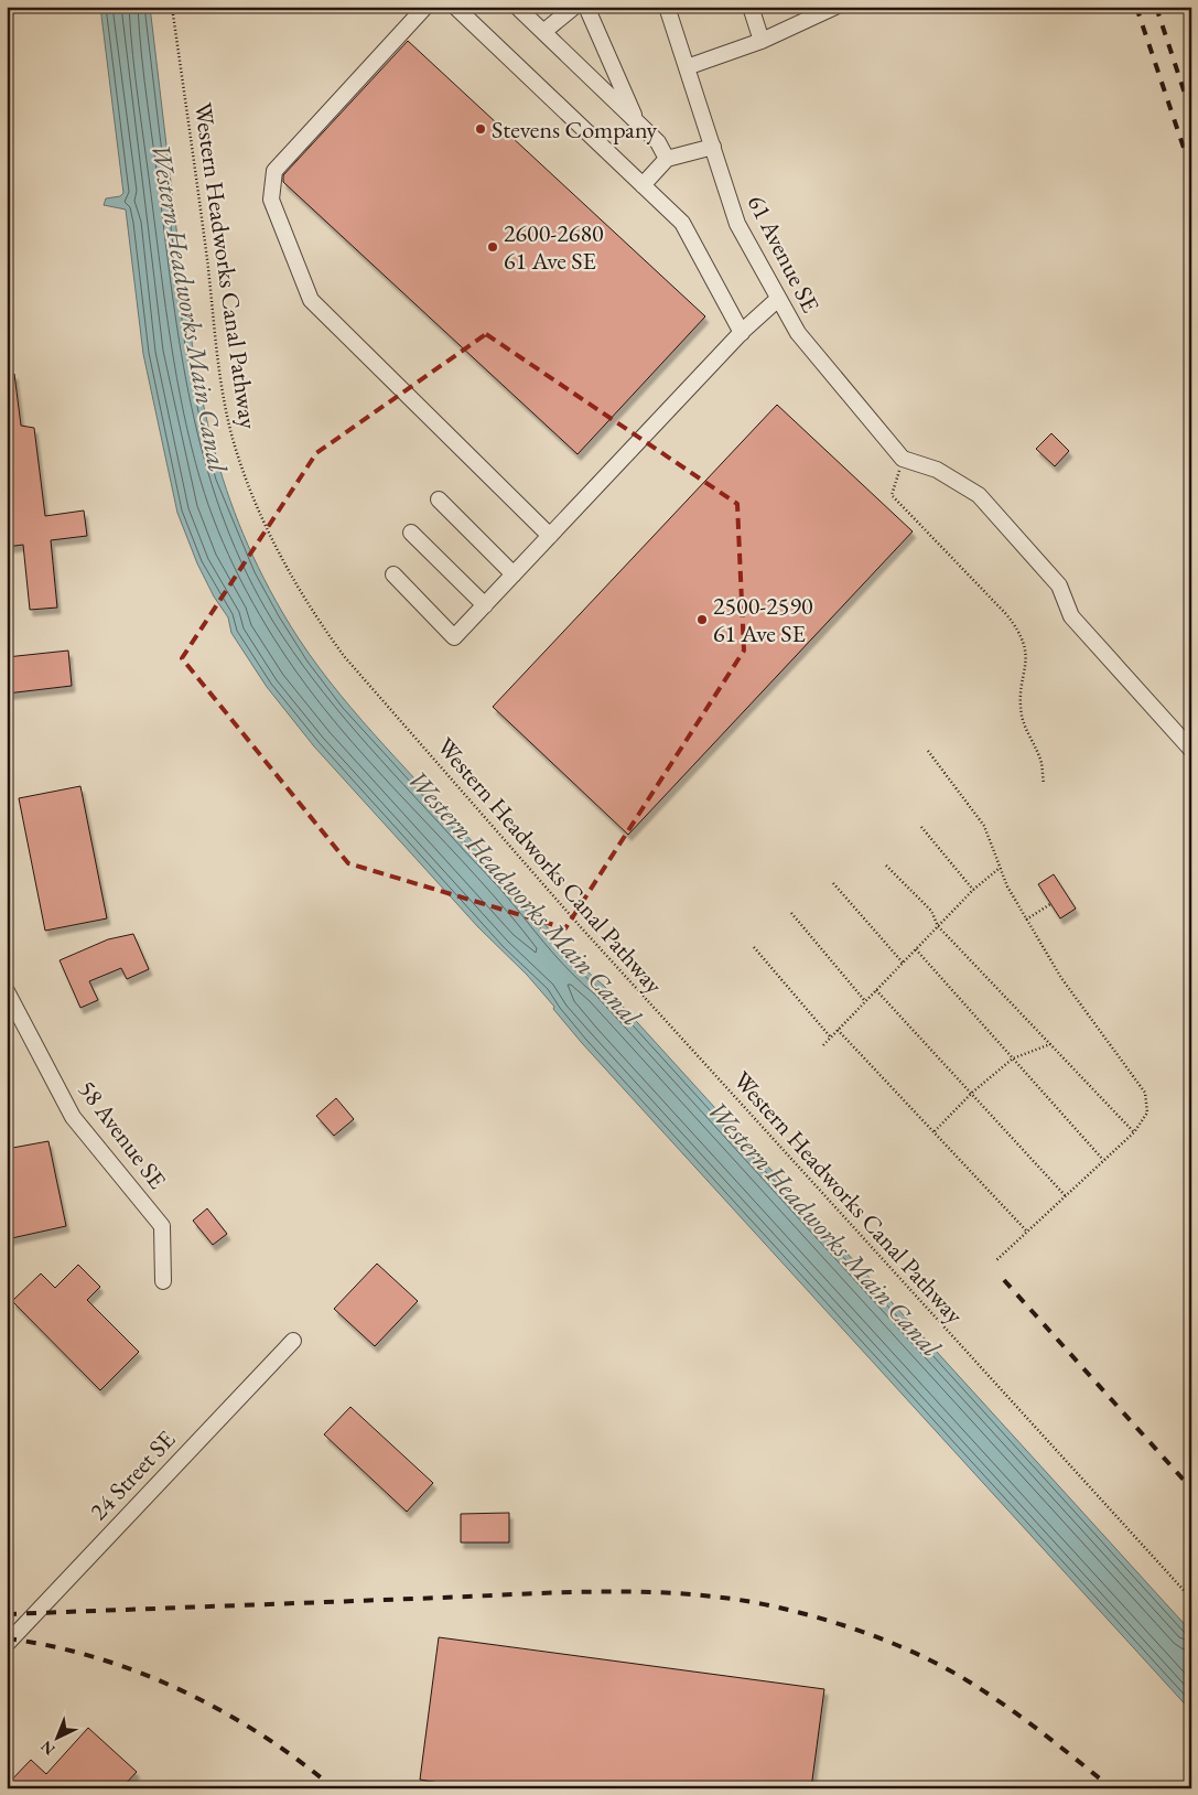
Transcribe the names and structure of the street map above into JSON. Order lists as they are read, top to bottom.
{
  "streets": {
    "street": ["61 Avenue SE", "58 Avenue SE", "24 Street SE"],
    "path": ["Western Headworks Canal Pathway"]
  },
  "water": ["Western Headworks Main Canal"],
  "places": ["Stevens Company", "2600-2680 61 Ave SE", "2500-2590 61 Ave SE"],
  "north": "bottom left"
}
